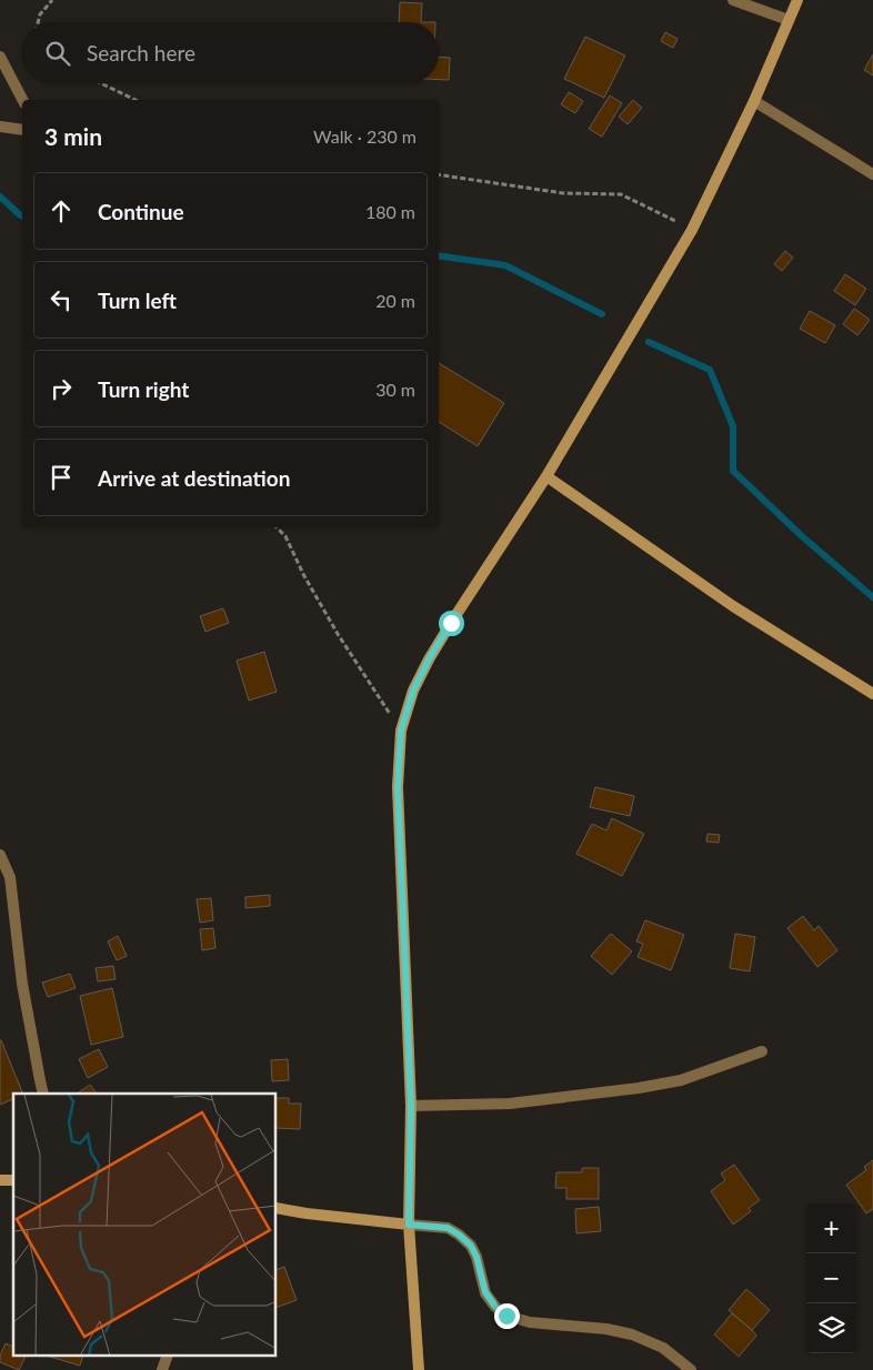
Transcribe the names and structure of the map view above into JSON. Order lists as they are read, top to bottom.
{
  "page": {
    "search": "Search here",
    "heading": ["3 min", "Walk · 230 m"],
    "list": [
      ["Continue", "180 m"],
      ["Turn left", "20 m"],
      ["Turn right", "30 m"],
      "Arrive at destination"
    ],
    "map_buttons": ["+", "−"]
  }
}
